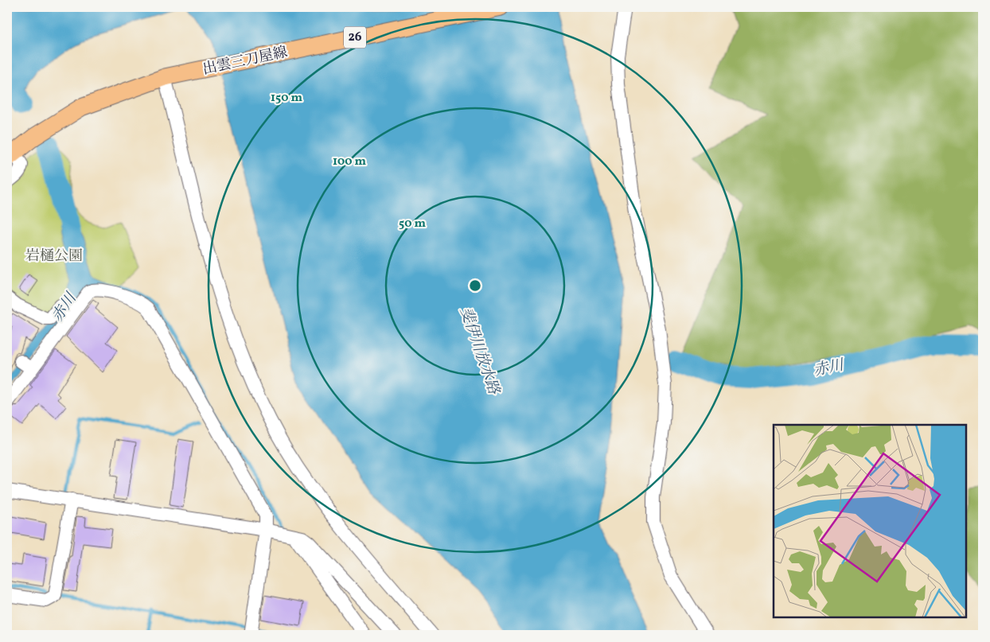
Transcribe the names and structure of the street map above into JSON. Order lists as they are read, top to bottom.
{
  "streets": {
    "main road": ["26", "出雲三刀屋線"]
  },
  "water": ["赤川", "斐伊川放水路"],
  "parks": ["岩樋公園"],
  "rings": ["150 m", "100 m", "50 m"]
}
